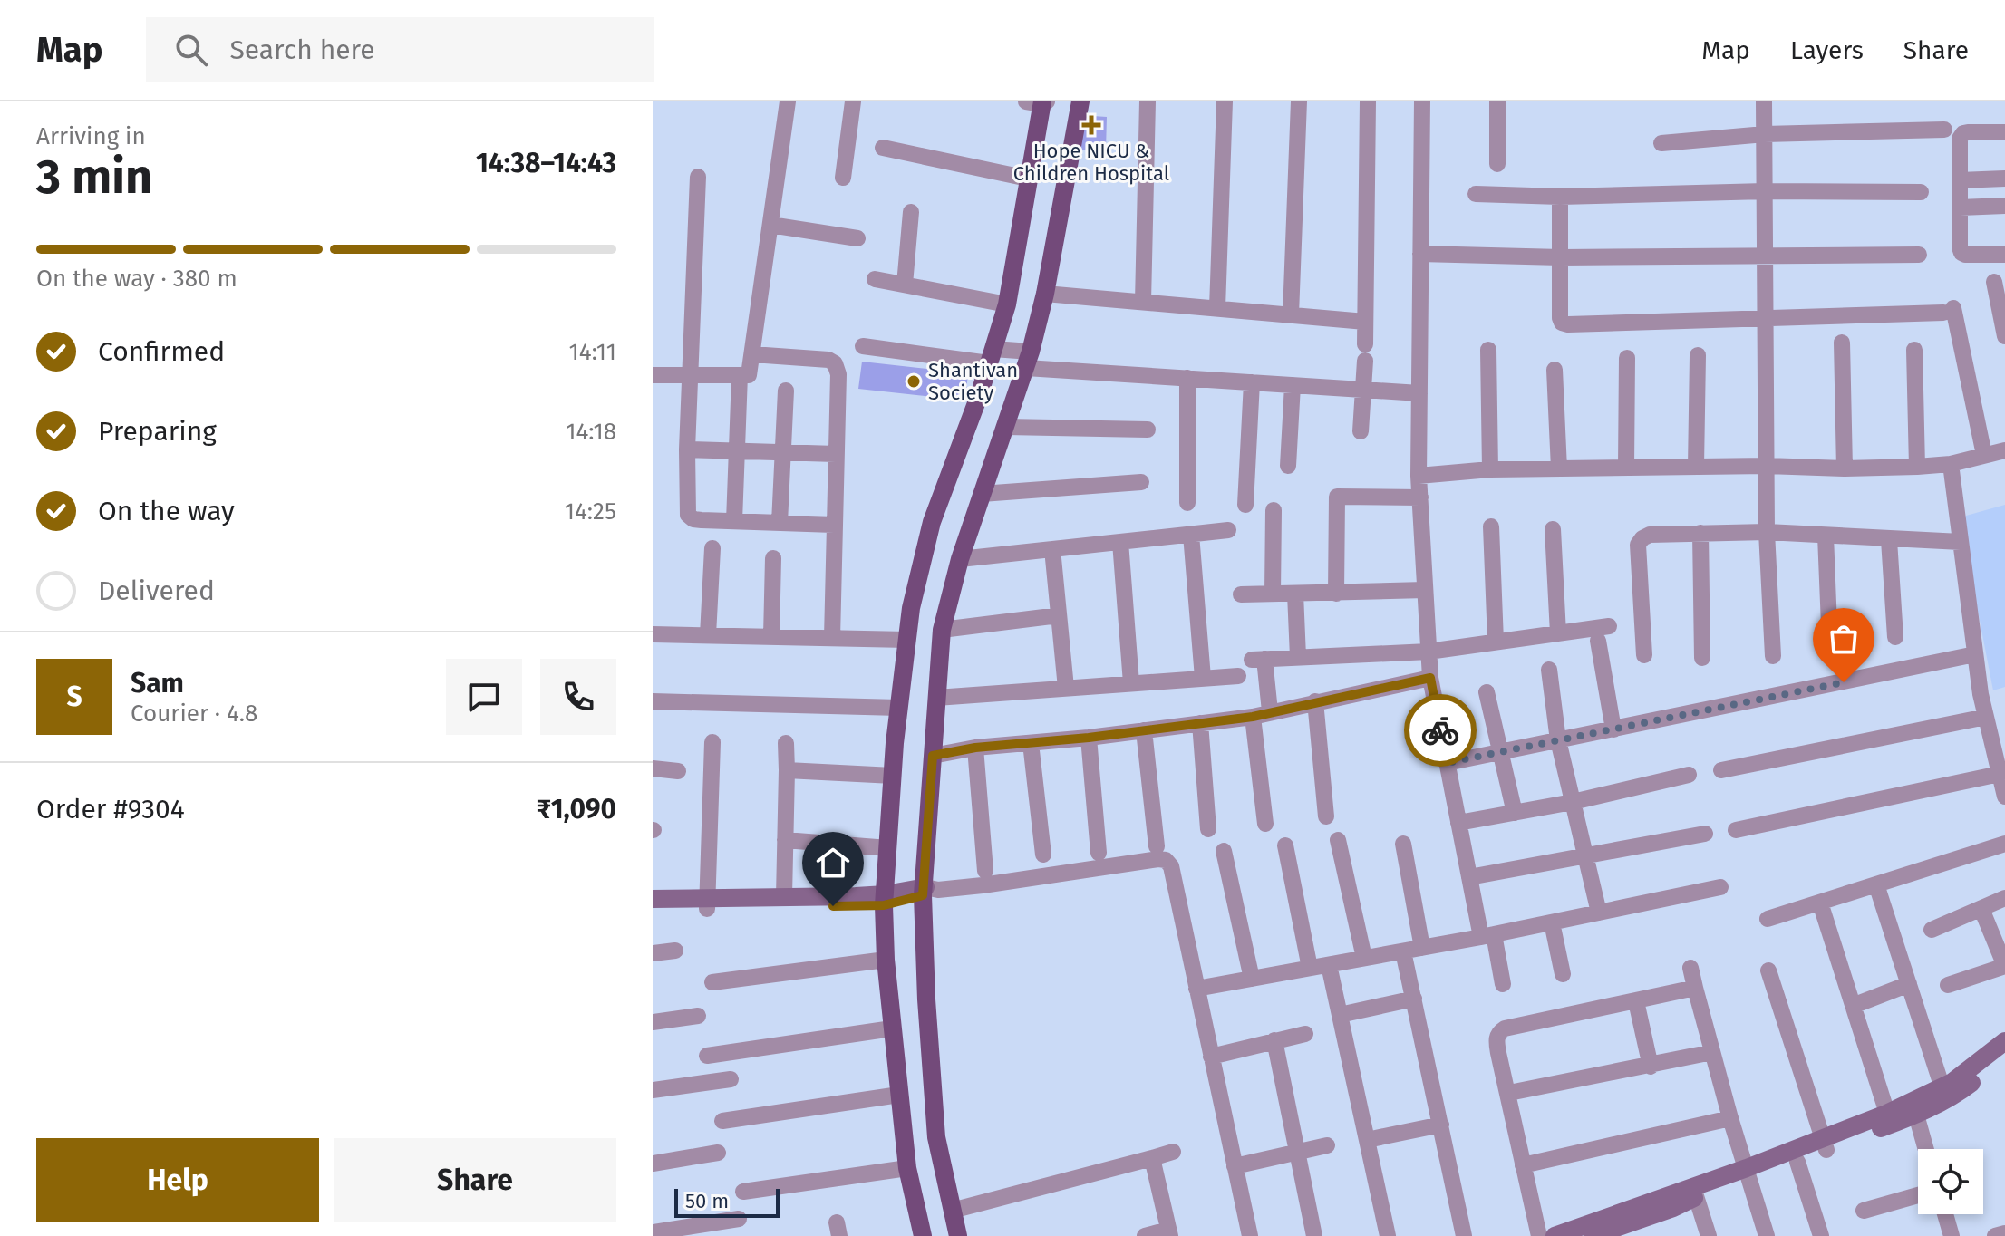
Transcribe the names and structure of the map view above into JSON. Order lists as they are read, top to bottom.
{
  "places": {
    "health": ["Hope NICU & Children Hospital"],
    "other": ["Shantivan Society"]
  },
  "scale_bar": "50 m",
  "page": {
    "header": "Map",
    "search": "Search here",
    "nav": ["Map", "Layers", "Share"],
    "heading": ["3 min", "Arriving in", "14:38–14:43"],
    "panel": [
      "Sam",
      "Courier · 4.8",
      "Order #9304",
      "₹1,090"
    ],
    "bar": "On the way · 380 m",
    "list": [
      ["Confirmed", "14:11"],
      ["Preparing", "14:18"],
      ["On the way", "14:25"],
      "Delivered"
    ],
    "round": "S",
    "buttons": ["Help", "Share"],
    "scale": "50 m"
  }
}
